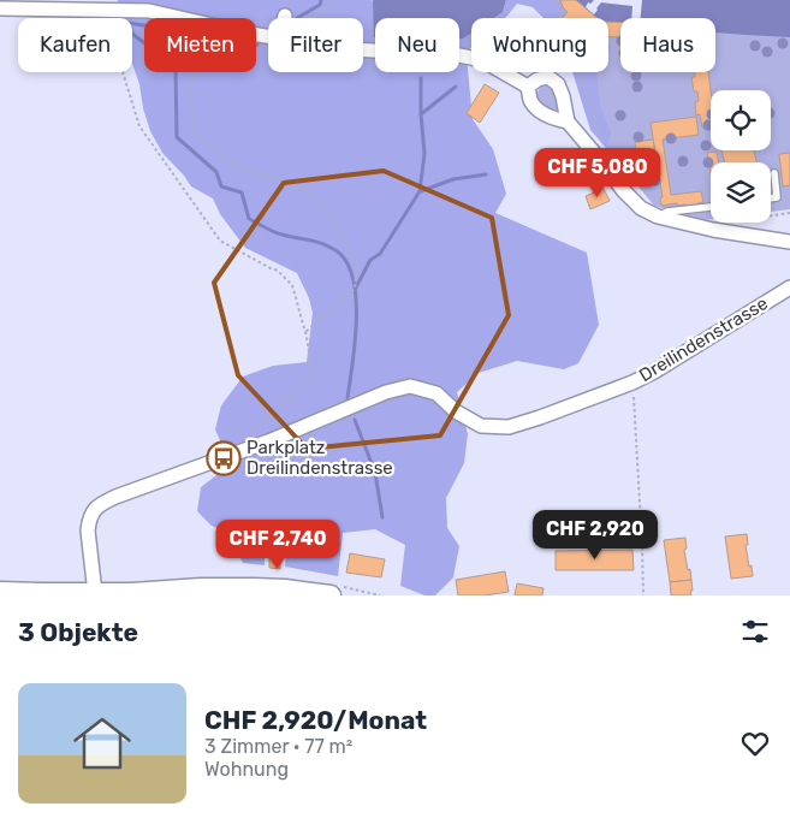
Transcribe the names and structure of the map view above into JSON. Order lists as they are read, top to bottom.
{
  "streets": {
    "street": ["Dreilindenstrasse"]
  },
  "places": {
    "bus stop": ["Parkplatz Dreilindenstrasse"]
  },
  "page": {
    "chip": [
      "Kaufen",
      "Mieten",
      "Filter",
      "Neu",
      "Wohnung",
      "Haus"
    ],
    "price": ["CHF 5,080", "CHF 2,920", "CHF 2,740"],
    "heading": "3 Objekte",
    "list": [
      {
        "name": "CHF 2,920/Monat",
        "note": "3 Zimmer · 77 m² · Wohnung"
      }
    ]
  }
}
